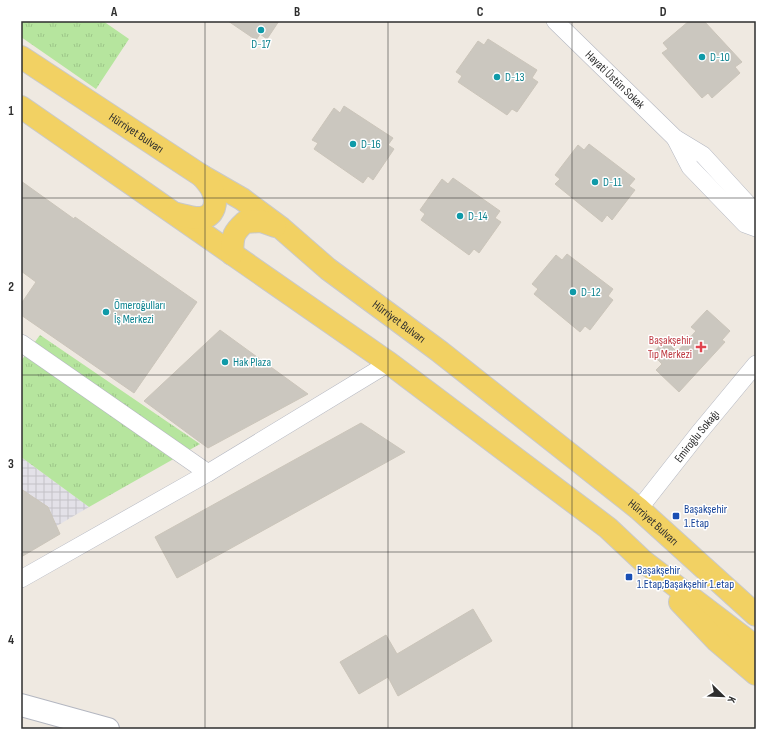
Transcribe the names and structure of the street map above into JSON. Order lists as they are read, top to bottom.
{
  "streets": {
    "main road": ["Hürriyet Bulvarı"],
    "street": ["Hayati Üstün Sokak", "Emiroğlu Sokağı"]
  },
  "crossings": [
    ["Hürriyet Bulvarı", "Emiroğlu Sokağı"]
  ],
  "places": {
    "other": [
      "D-17",
      "D-10",
      "D-13",
      "D-16",
      "D-11",
      "D-14",
      "D-12",
      "Ömeroğulları İş Merkezi",
      "Hak Plaza"
    ],
    "health": ["Başakşehir Tıp Merkezi"],
    "transit": ["Başakşehir 1.Etap", "Başakşehir 1.Etap;Başakşehir 1.etap"]
  },
  "north": "bottom right",
  "grid": {
    "columns": [
      "A",
      "B",
      "C",
      "D"
    ],
    "rows": [
      "1",
      "2",
      "3",
      "4"
    ]
  }
}
